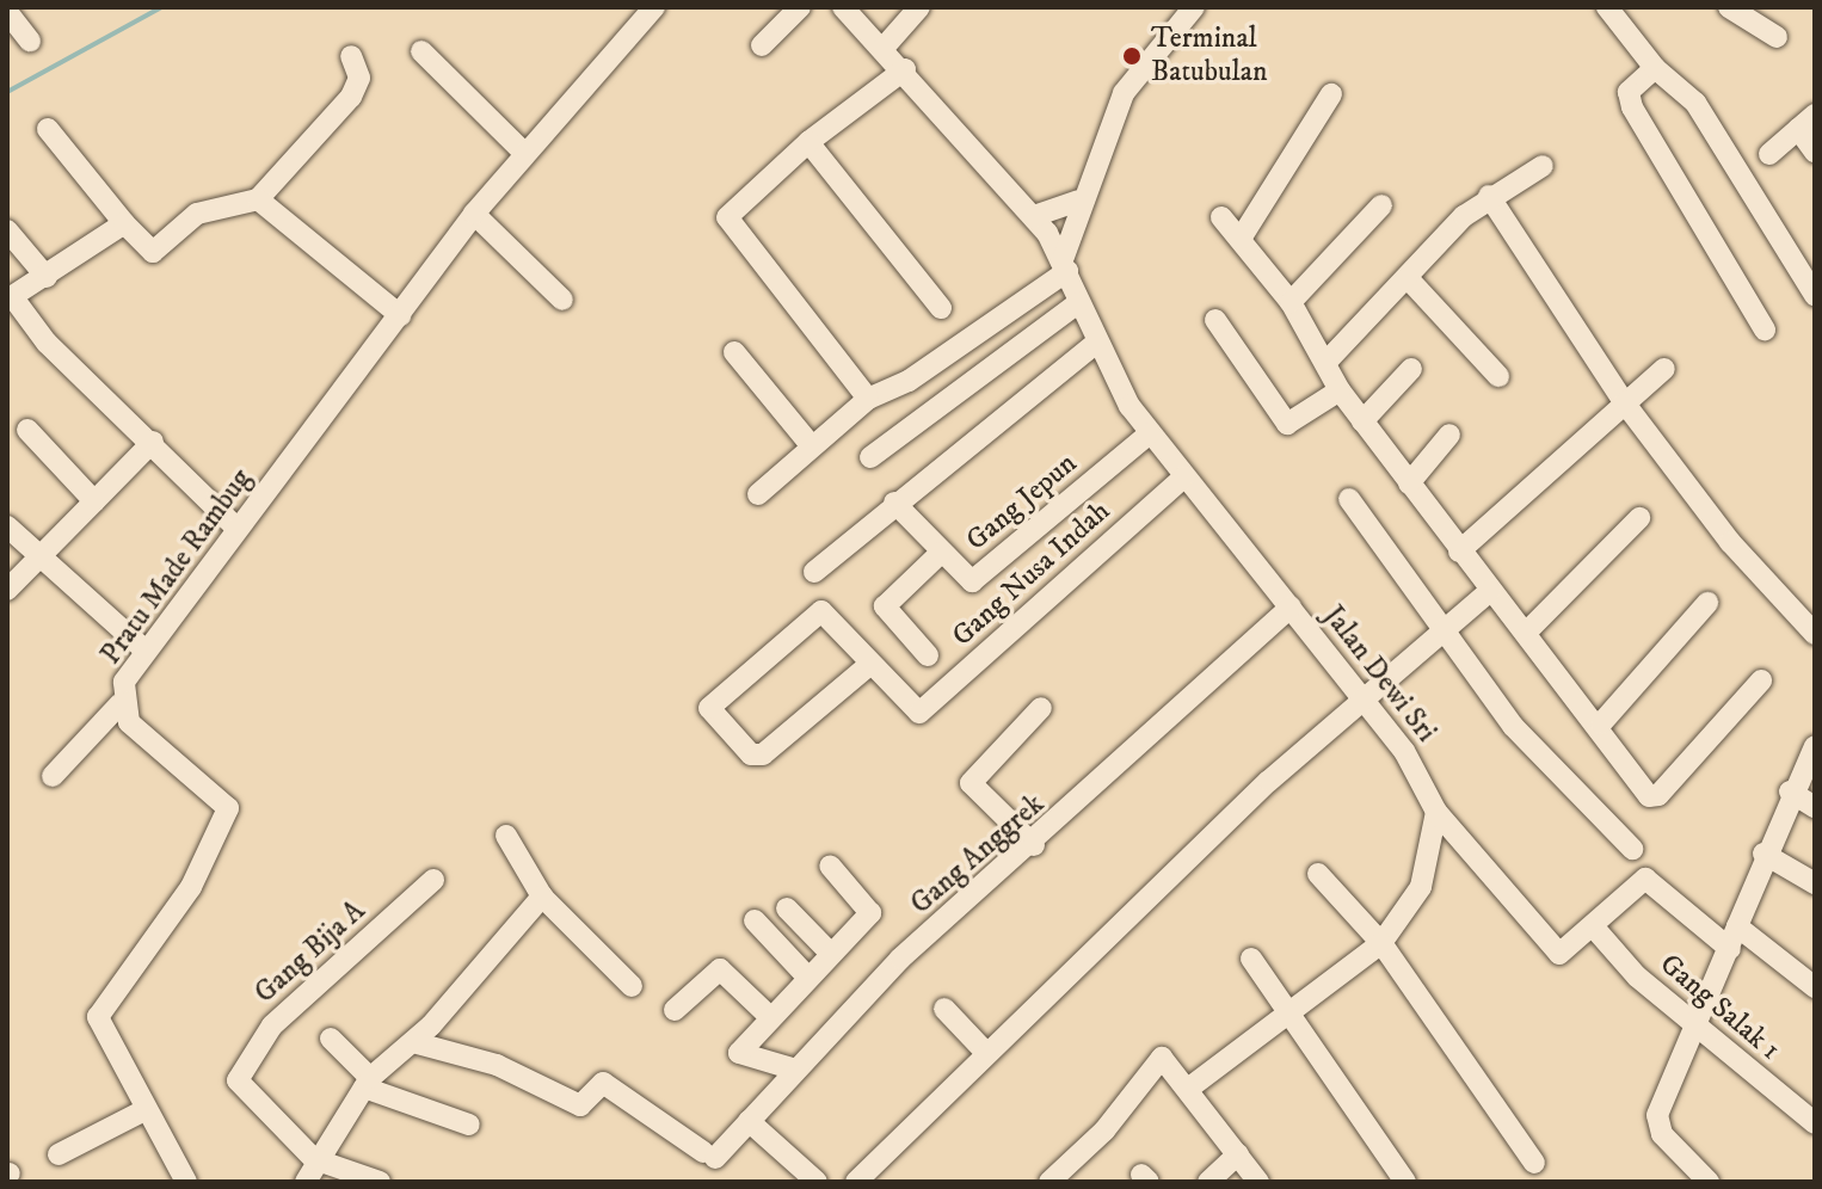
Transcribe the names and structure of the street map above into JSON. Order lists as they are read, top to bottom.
{
  "streets": {
    "street": [
      "Gang Jepun",
      "Pratu Made Rambug",
      "Gang Nusa Indah",
      "Jalan Dewi Sri",
      "Gang Anggrek",
      "Gang Bija A",
      "Gang Salak 1"
    ]
  },
  "crossings": [
    ["Gang Jepun", "Jalan Dewi Sri"],
    ["Gang Nusa Indah", "Jalan Dewi Sri"],
    ["Jalan Dewi Sri", "Gang Anggrek"],
    ["Jalan Dewi Sri", "Gang Salak 1"]
  ],
  "places": ["Terminal Batubulan"]
}
